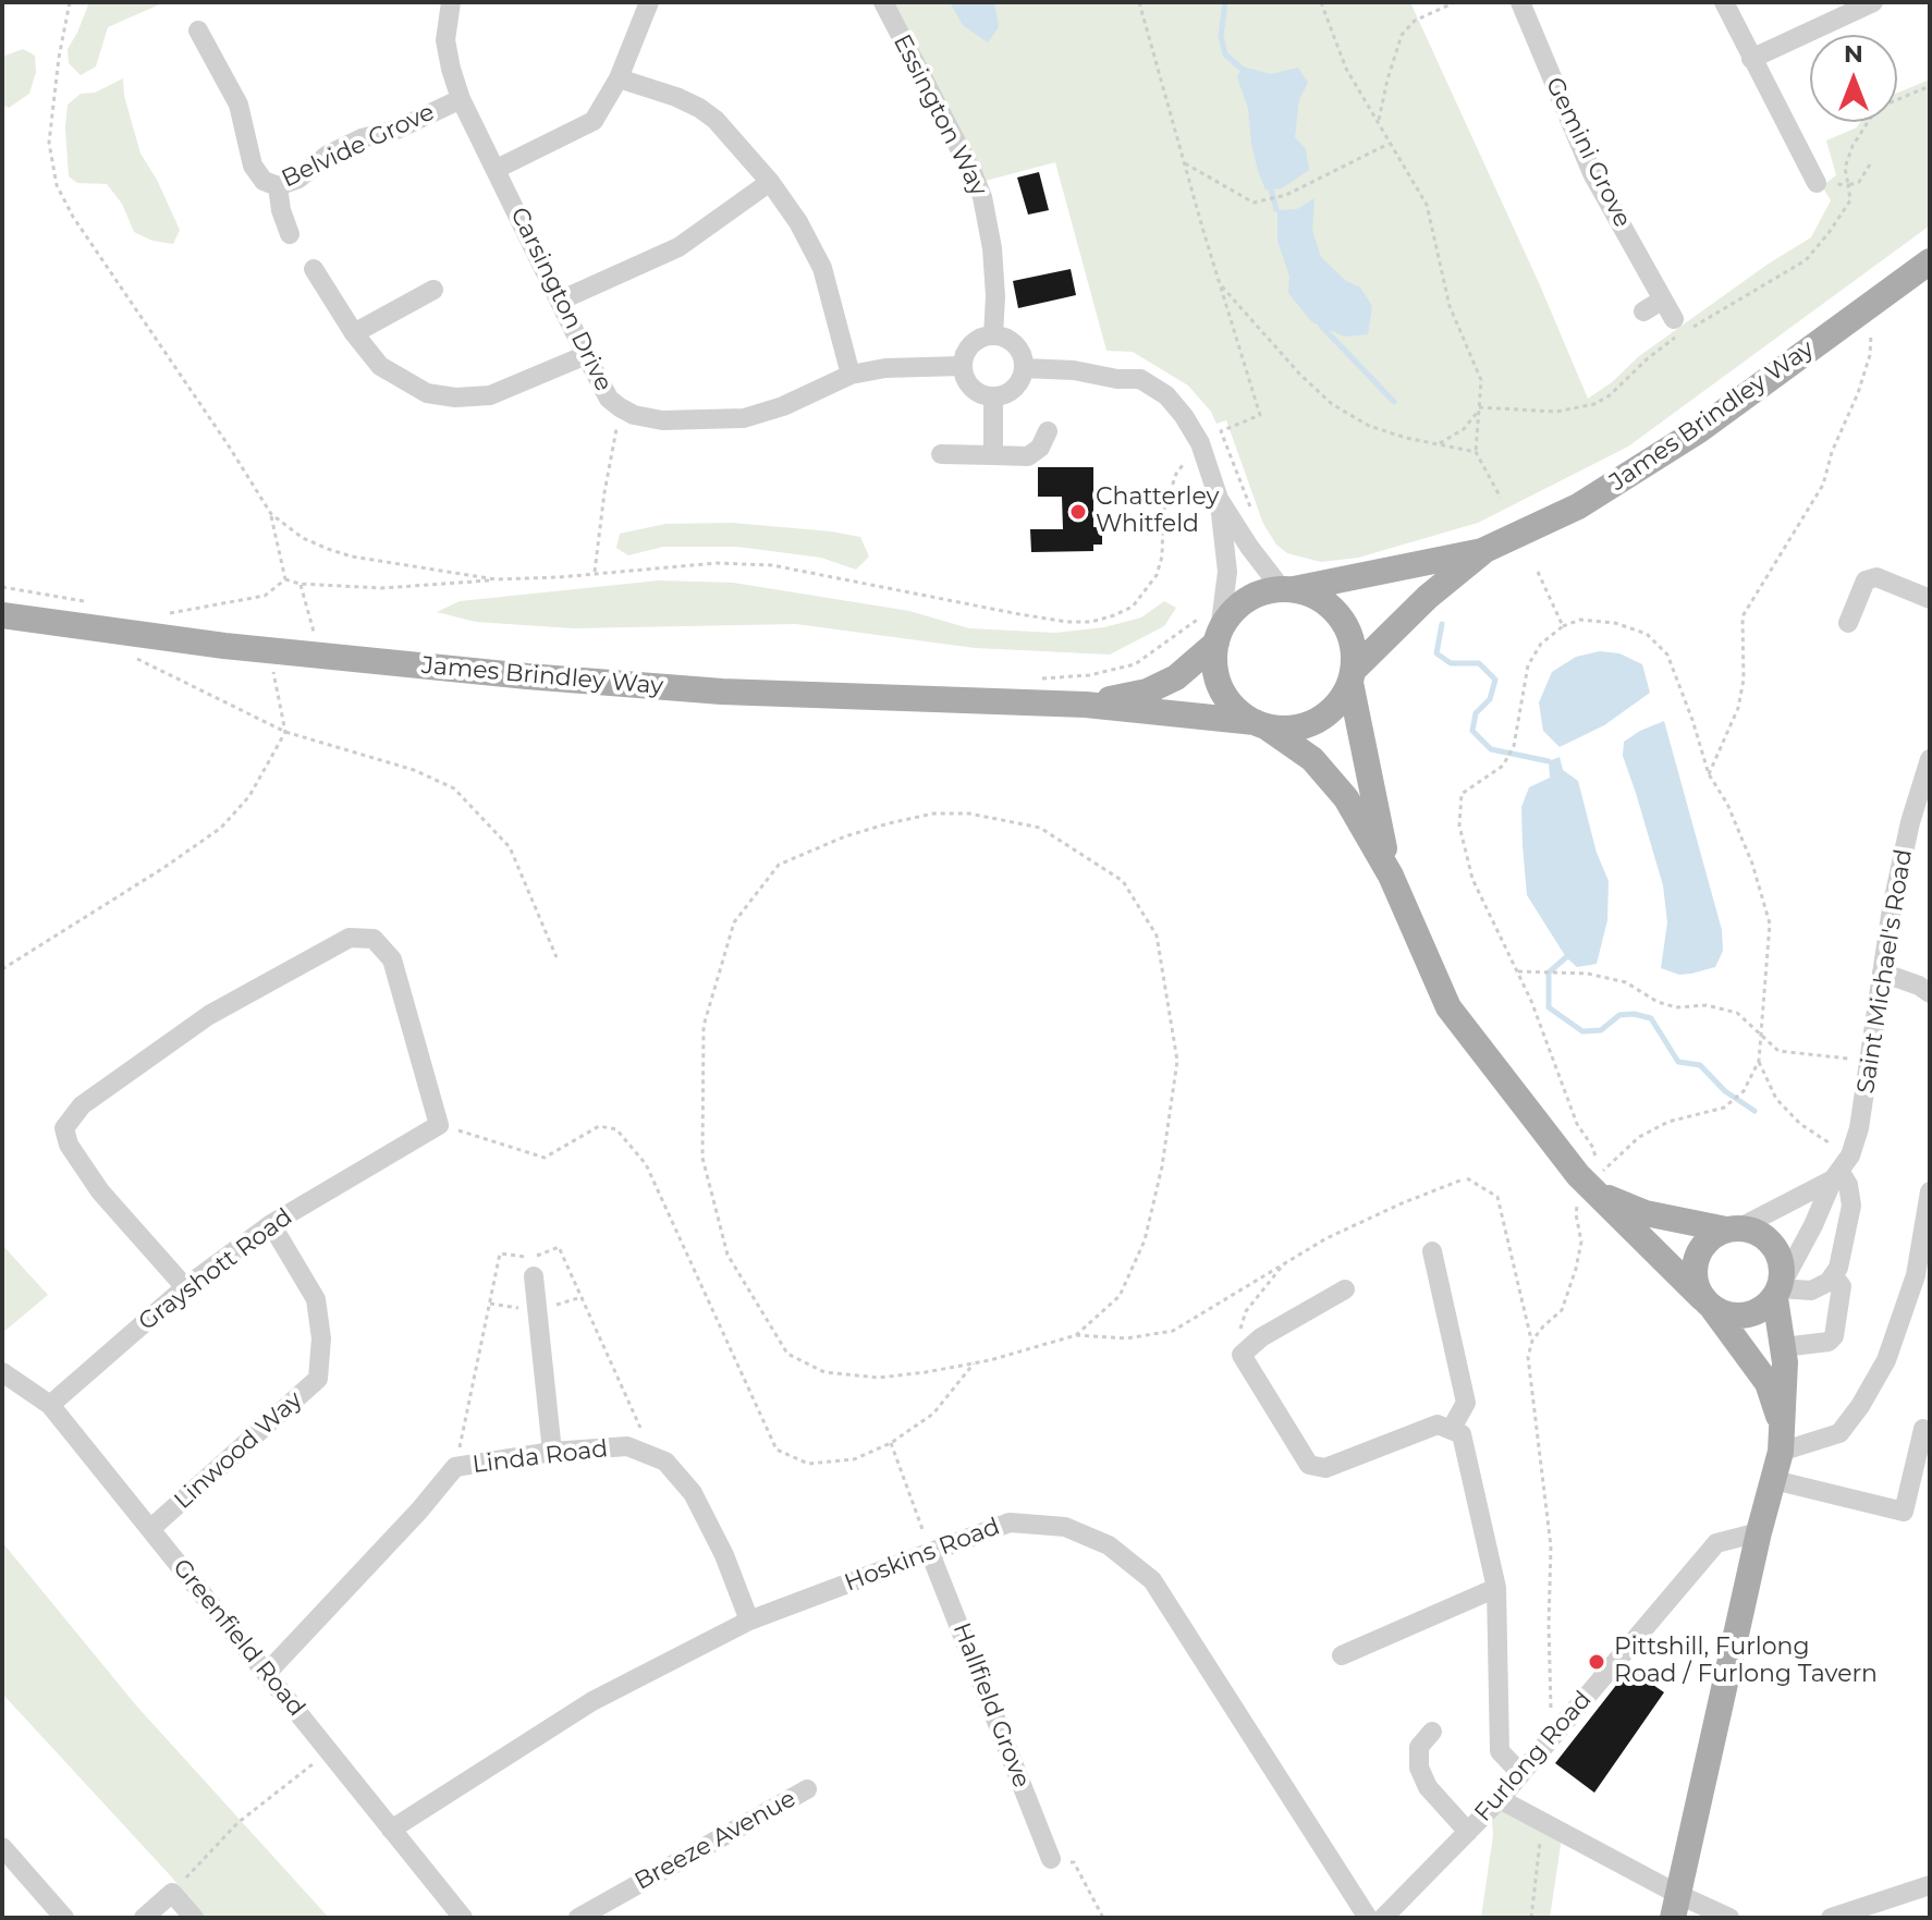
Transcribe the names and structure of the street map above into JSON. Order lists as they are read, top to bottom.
{
  "streets": {
    "main road": ["James Brindley Way"],
    "street": [
      "Essington Way",
      "Belvide Grove",
      "Gemini Grove",
      "Carsington Drive",
      "Saint Michael's Road",
      "Grayshott Road",
      "Linwood Way",
      "Linda Road",
      "Hoskins Road",
      "Greenfield Road",
      "Hallfield Grove",
      "Furlong Road",
      "Breeze Avenue"
    ]
  },
  "crossings": [
    ["Essington Way", "Carsington Drive"],
    ["Belvide Grove", "Carsington Drive"],
    ["Grayshott Road", "Linwood Way"],
    ["Grayshott Road", "Greenfield Road"],
    ["Linwood Way", "Greenfield Road"],
    ["Linda Road", "Hoskins Road"],
    ["Linda Road", "Greenfield Road"],
    ["Hoskins Road", "Greenfield Road"],
    ["Hoskins Road", "Hallfield Grove"]
  ],
  "places": ["Chatterley Whitfeld", "Pittshill, Furlong Road / Furlong Tavern"],
  "north": "top"
}
